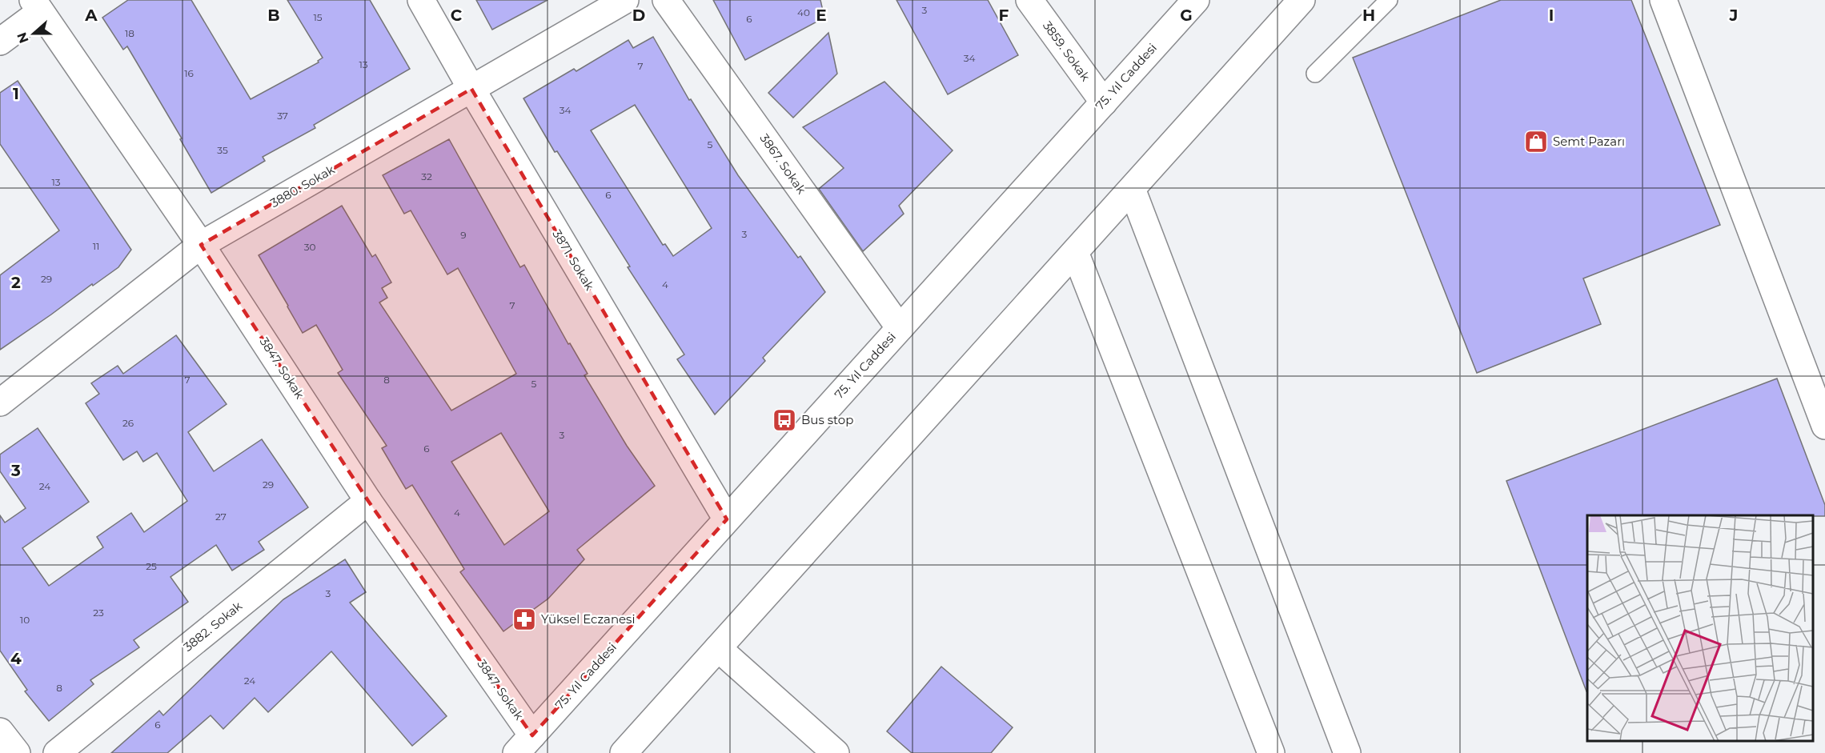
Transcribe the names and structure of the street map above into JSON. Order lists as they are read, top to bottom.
{
  "streets": {
    "street": [
      "3859. Sokak",
      "75. Yıl Caddesi",
      "3867. Sokak",
      "3880. Sokak",
      "3871. Sokak",
      "3847. Sokak",
      "3882. Sokak"
    ]
  },
  "crossings": [
    ["3859. Sokak", "75. Yıl Caddesi"],
    ["75. Yıl Caddesi", "3867. Sokak"],
    ["75. Yıl Caddesi", "3871. Sokak"],
    ["75. Yıl Caddesi", "3847. Sokak"],
    ["3880. Sokak", "3871. Sokak"],
    ["3880. Sokak", "3847. Sokak"],
    ["3847. Sokak", "3882. Sokak"]
  ],
  "places": {
    "shop": ["Semt Pazarı"],
    "bus stop": ["Bus stop"],
    "pharmacy": ["Yüksel Eczanesi"]
  },
  "house_numbers": [
    "3",
    "40",
    "15",
    "6",
    "18",
    "34",
    "13",
    "7",
    "16",
    "34",
    "37",
    "5",
    "35",
    "32",
    "13",
    "6",
    "3",
    "9",
    "11",
    "30",
    "29",
    "4",
    "7",
    "7",
    "8",
    "5",
    "26",
    "3",
    "6",
    "29",
    "24",
    "4",
    "27",
    "25",
    "3",
    "23",
    "10",
    "24",
    "8",
    "6"
  ],
  "north": "left",
  "grid": {
    "columns": [
      "A",
      "B",
      "C",
      "D",
      "E",
      "F",
      "G",
      "H",
      "I",
      "J"
    ],
    "rows": [
      "1",
      "2",
      "3",
      "4"
    ]
  }
}
